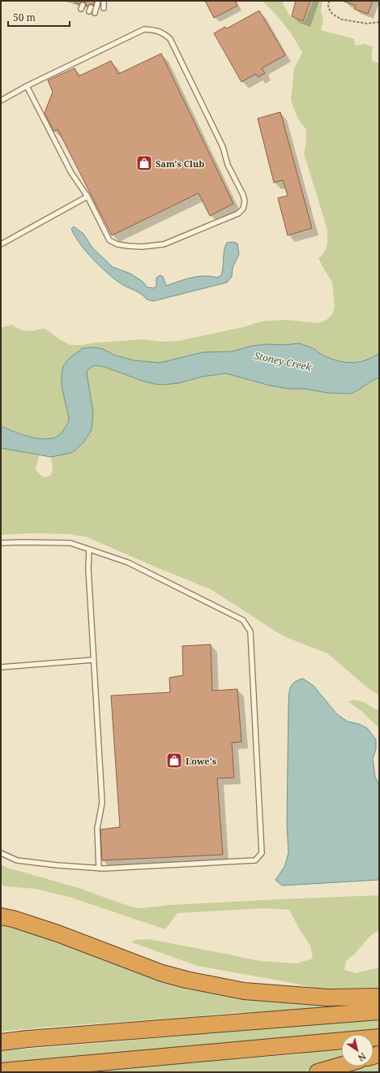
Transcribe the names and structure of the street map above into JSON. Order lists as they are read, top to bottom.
{
  "water": ["Stoney Creek"],
  "places": {
    "shop": ["Sam's Club", "Lowe's"]
  },
  "scale_bar": "50 m",
  "north": "bottom right"
}
